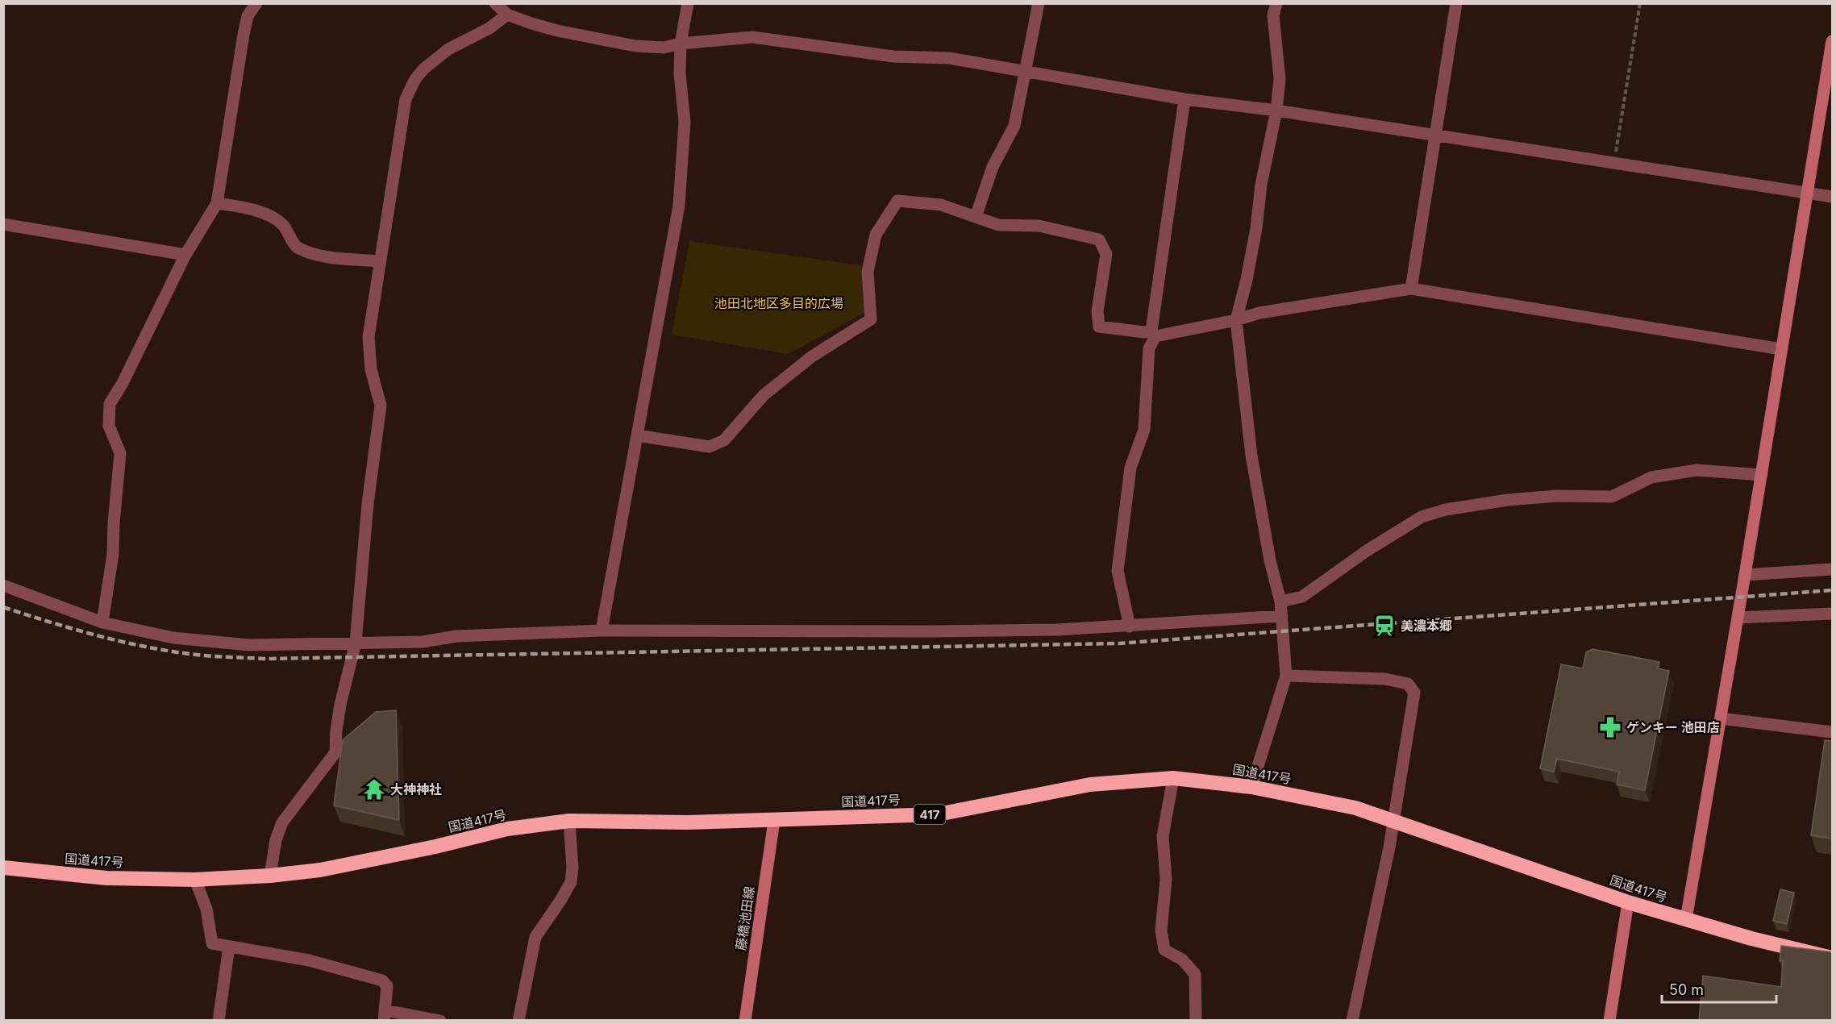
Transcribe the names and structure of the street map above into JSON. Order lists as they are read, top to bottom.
{
  "streets": {
    "highway": ["国道417号", "417"],
    "street": ["藤橋池田線"]
  },
  "crossings": [
    ["国道417号", "藤橋池田線"]
  ],
  "parks": ["池田北地区多目的広場"],
  "places": {
    "station": ["美濃本郷"],
    "pharmacy": ["ゲンキー 池田店"],
    "temple": ["大神神社"]
  },
  "scale_bar": "50 m"
}
